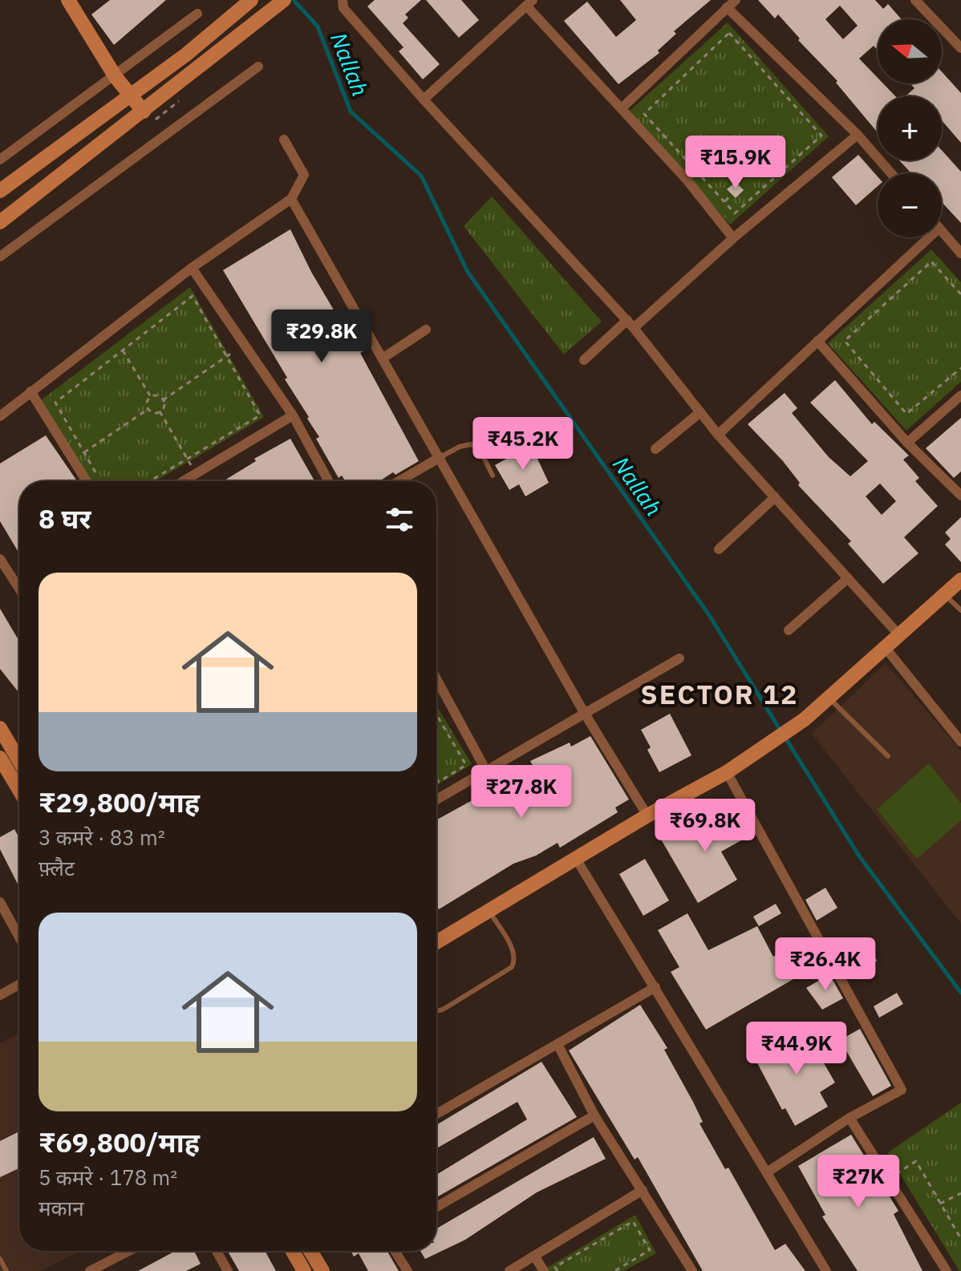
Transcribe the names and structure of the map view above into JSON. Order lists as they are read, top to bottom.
{
  "districts": ["SECTOR 12"],
  "water": ["Nallah"],
  "north": "left",
  "page": {
    "map_buttons": ["+", "−"],
    "price": [
      "₹15.9K",
      "₹29.8K",
      "₹45.2K",
      "₹27.8K",
      "₹69.8K",
      "₹26.4K",
      "₹44.9K",
      "₹27K"
    ],
    "heading": "8 घर",
    "list": [
      {
        "name": "₹29,800/माह",
        "note": "3 कमरे · 83 m² · फ़्लैट"
      },
      {
        "name": "₹69,800/माह",
        "note": "5 कमरे · 178 m² · मकान"
      }
    ]
  }
}
